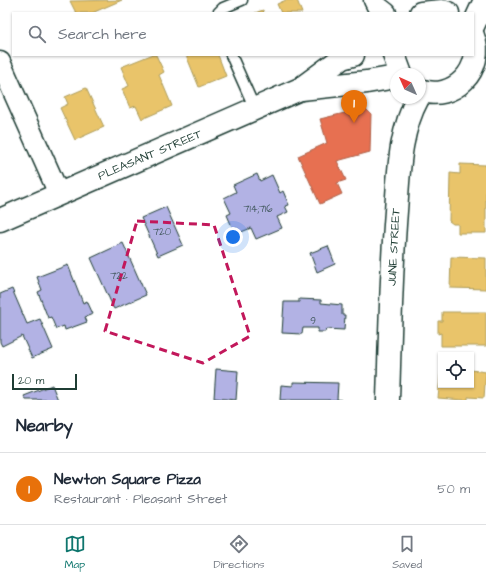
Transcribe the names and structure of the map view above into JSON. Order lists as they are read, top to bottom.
{
  "streets": {
    "main road": ["PLEASANT STREET", "JUNE STREET"]
  },
  "house_numbers": [
    "714;716",
    "720",
    "722",
    "9"
  ],
  "scale_bar": "20 m",
  "north": "top left",
  "page": {
    "search": "Search here",
    "pins": "1",
    "scale": "20 m",
    "heading": "Nearby",
    "list": [
      {
        "mark": "1",
        "name": "Newton Square Pizza",
        "note": "Restaurant · Pleasant Street",
        "value": "50 m"
      }
    ],
    "nav": ["Map", "Directions", "Saved"]
  }
}
